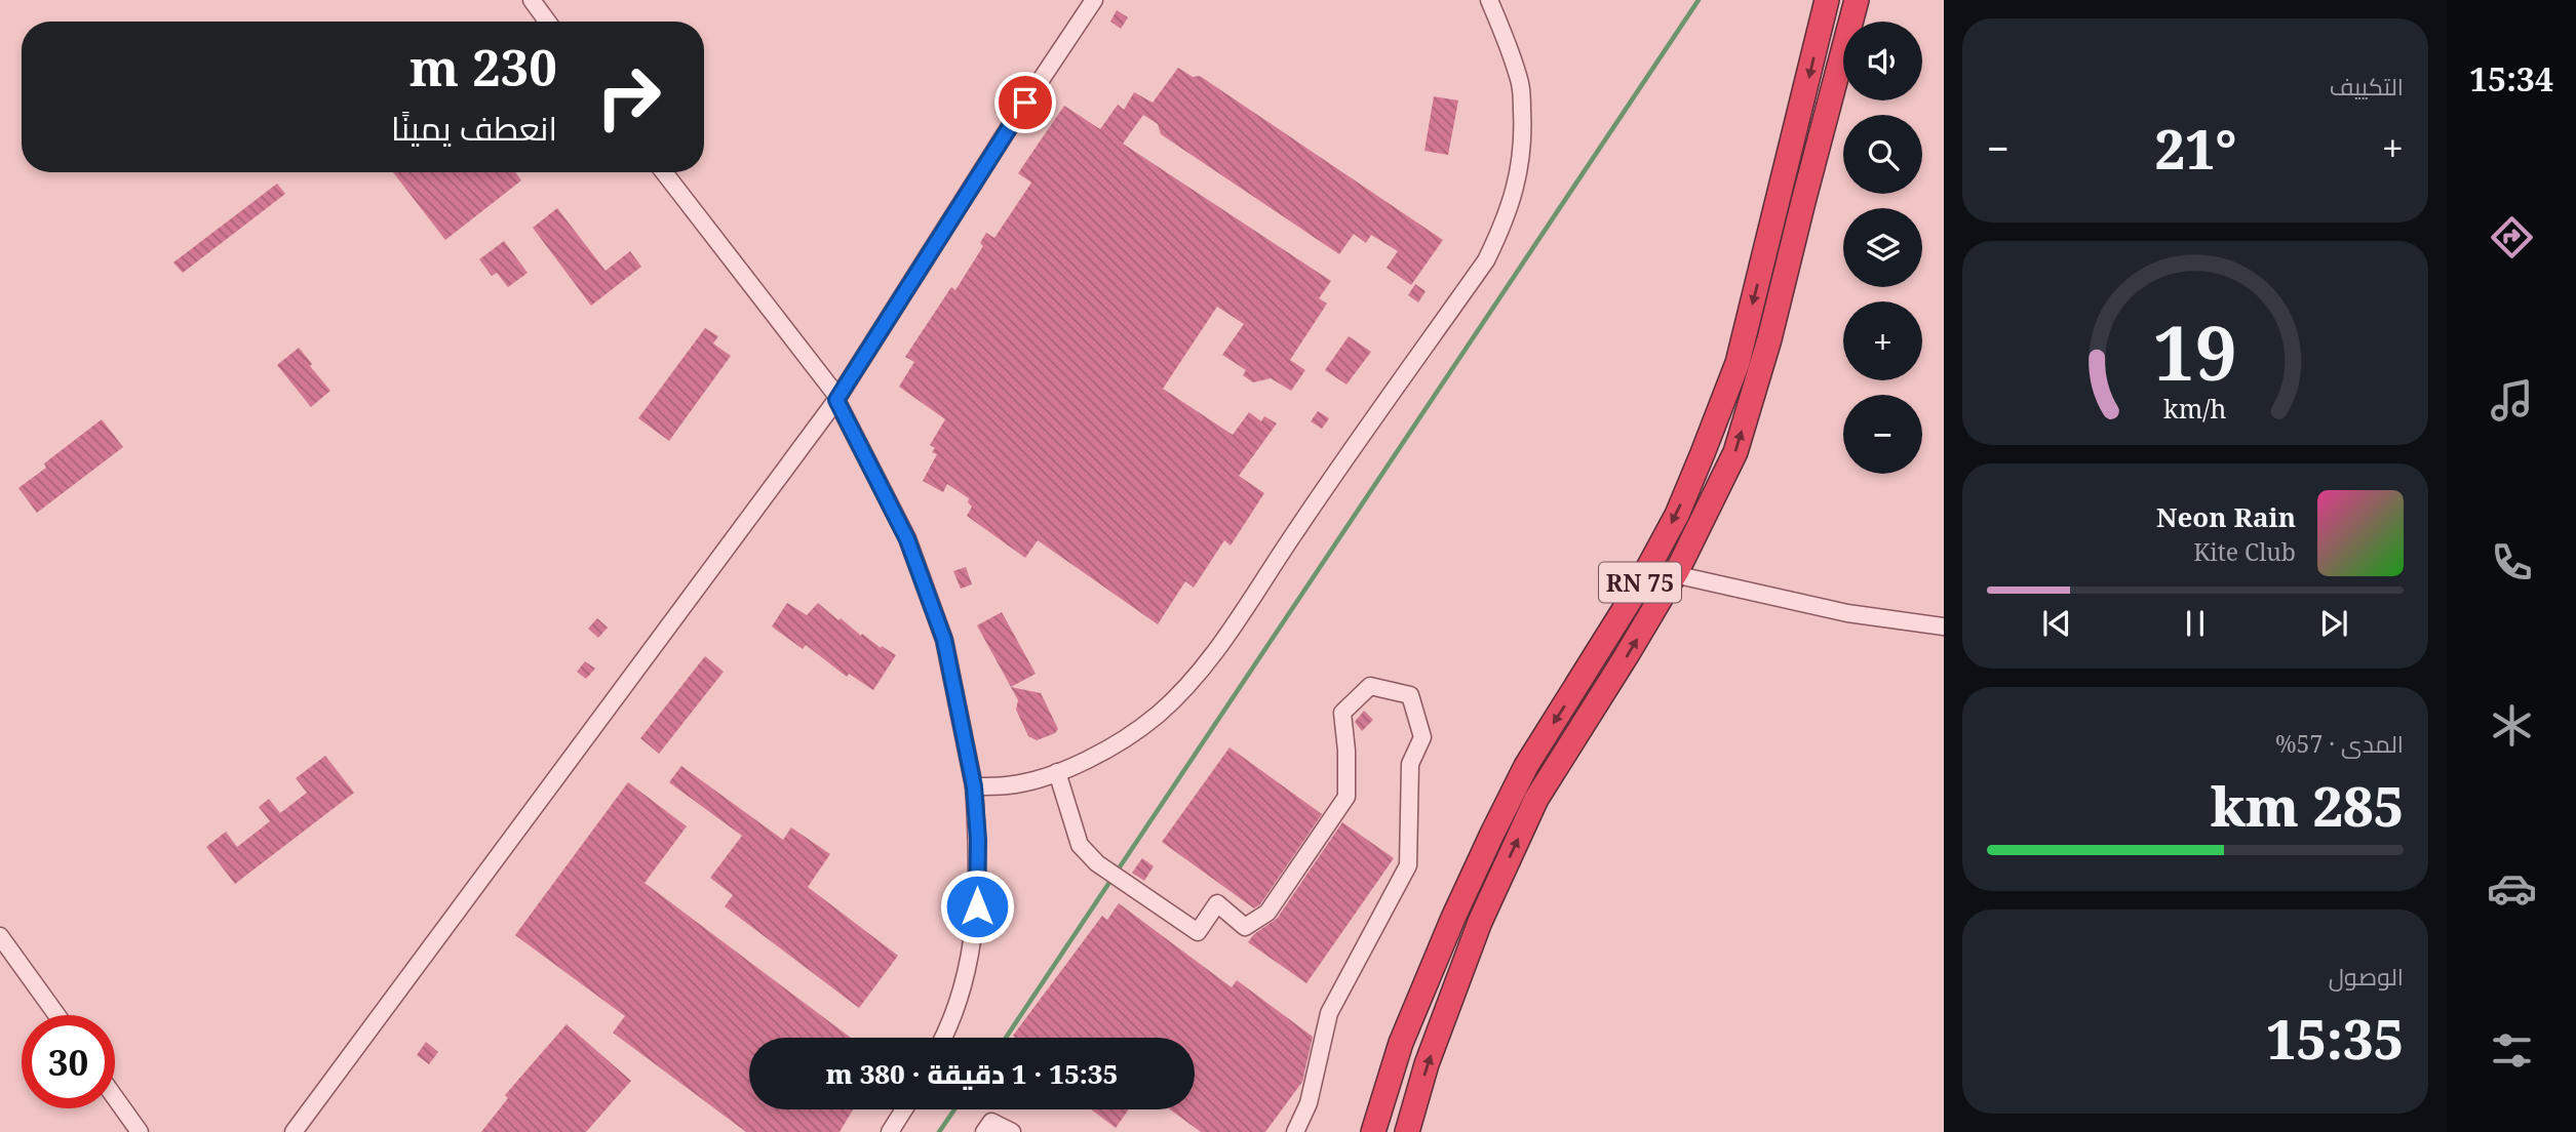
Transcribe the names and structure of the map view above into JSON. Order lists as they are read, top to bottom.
{
  "streets": {
    "highway": ["RN 75"]
  },
  "page": {
    "tabs": "15:34",
    "tile": [
      "التكييف",
      ["المدى · 57%", "285 km"],
      ["الوصول", "15:35"]
    ],
    "map_buttons": ["+", "−"],
    "turn": ["230 m", "انعطف يمينًا"],
    "heat": ["−", "21°", "+"],
    "song": ["Neon Rain", "Kite Club"],
    "limit": "30",
    "trip": "15:35 · 1 دقيقة · 380 m",
    "gauge": ["19", "km/h"]
  }
}
